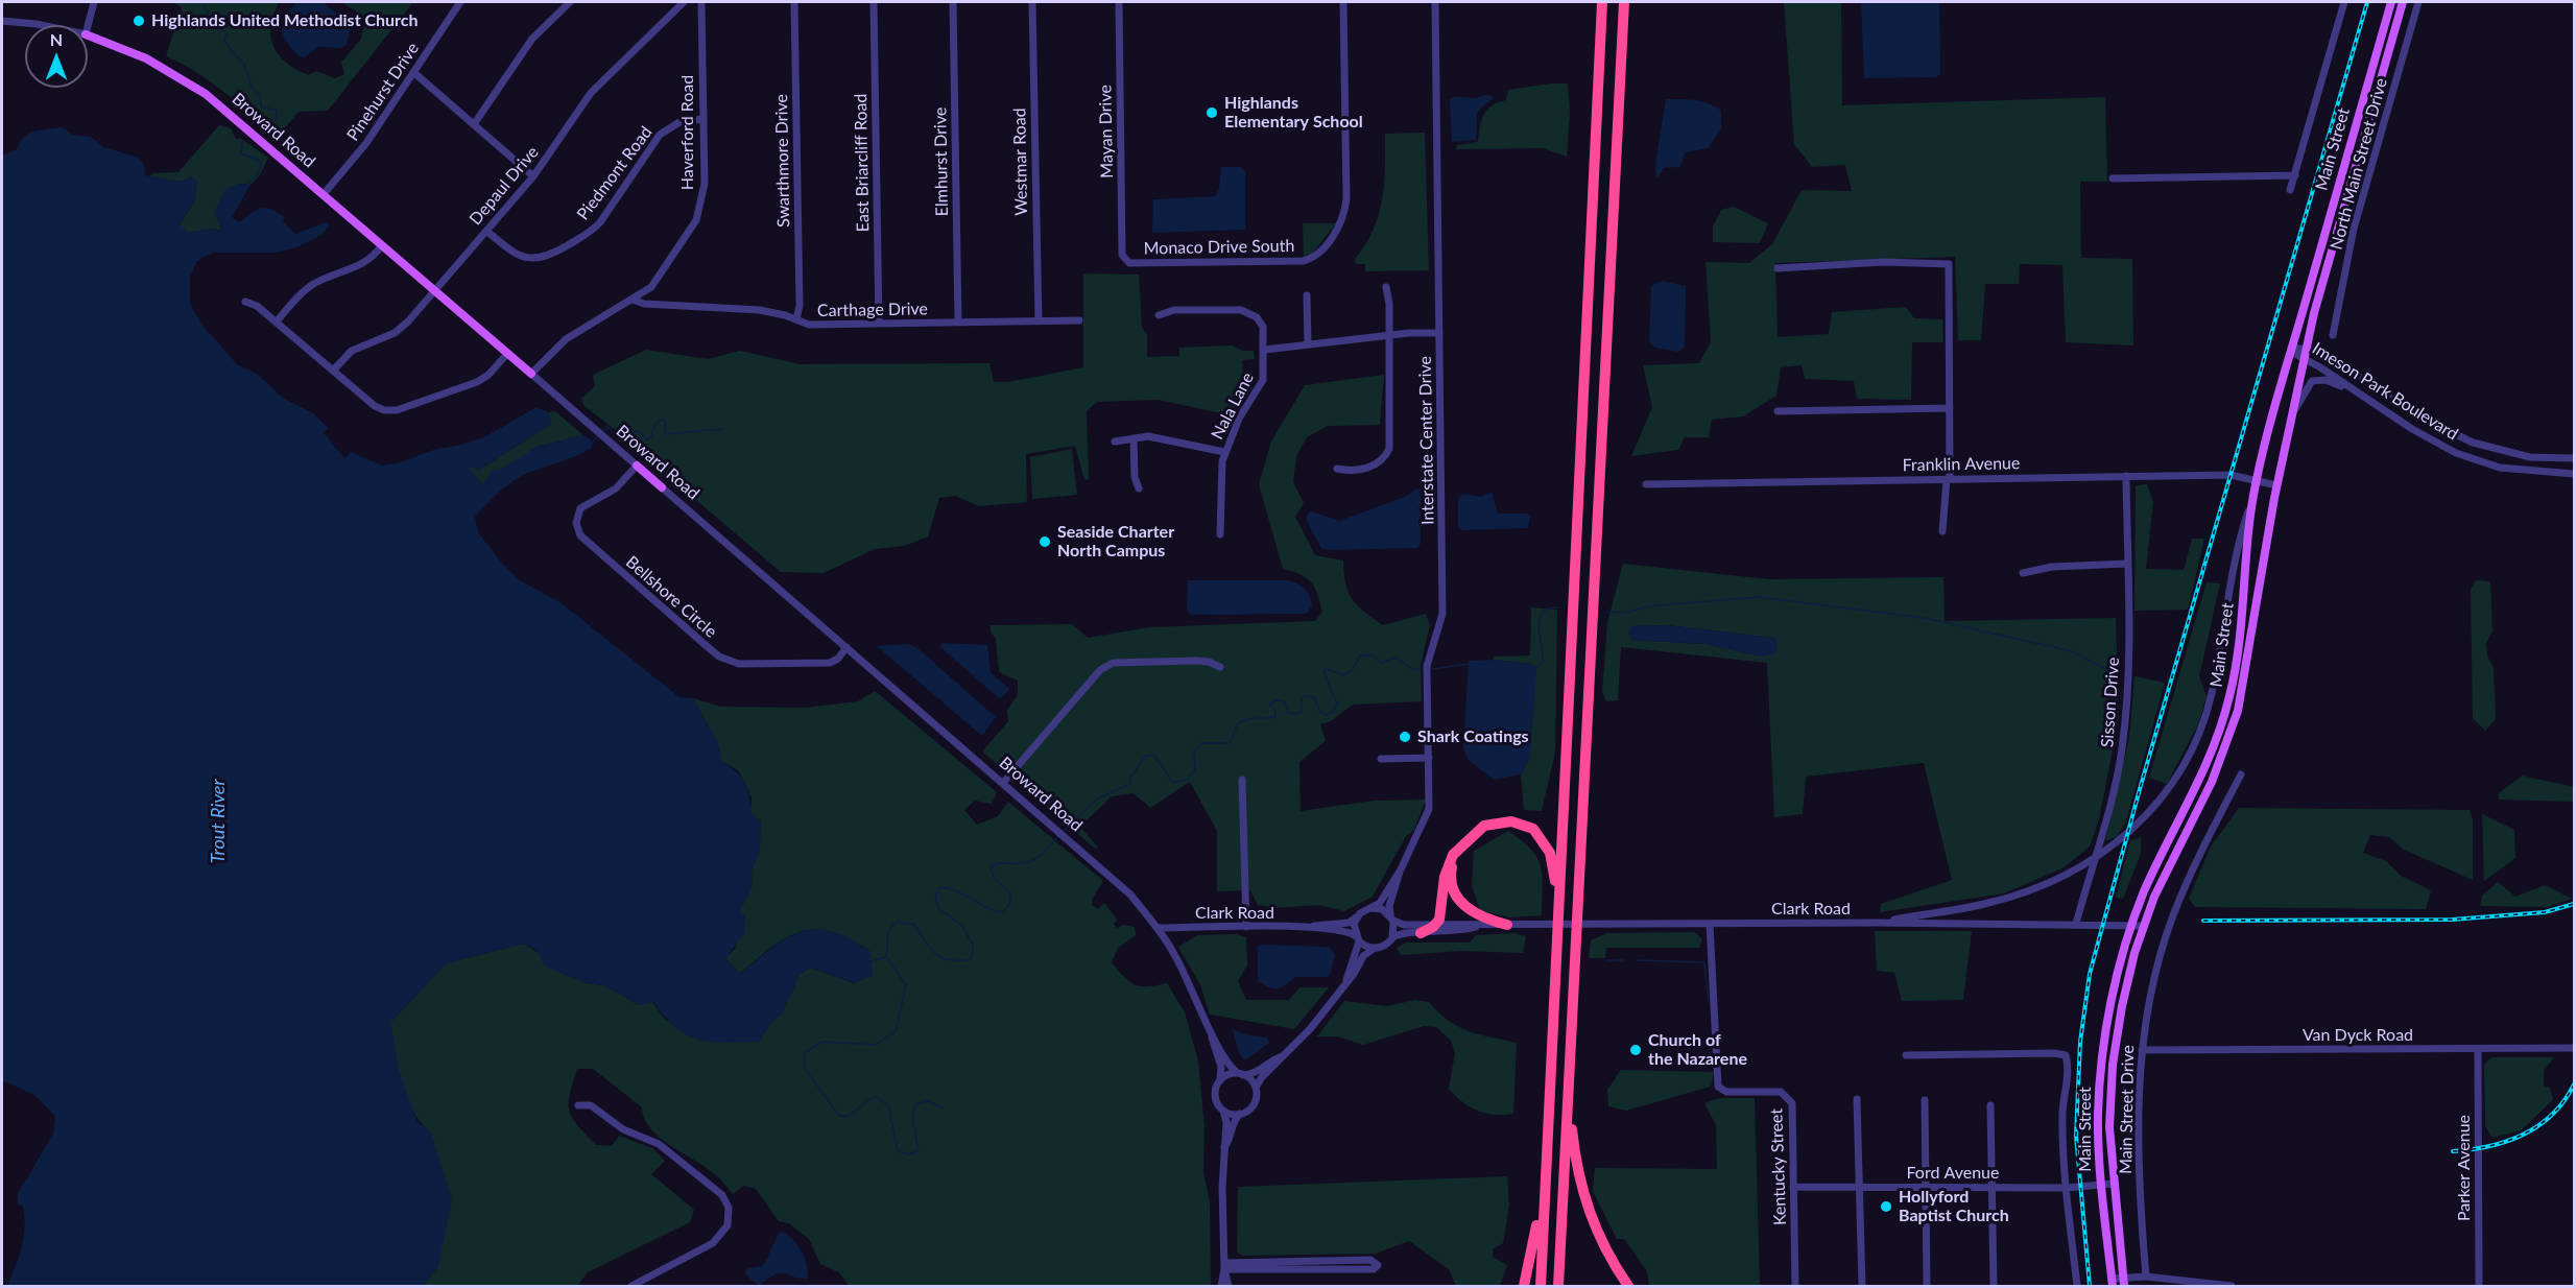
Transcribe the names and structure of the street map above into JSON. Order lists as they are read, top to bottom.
{
  "streets": {
    "main road": ["Broward Road", "Main Street"],
    "street": [
      "Pinehurst Drive",
      "Mayan Drive",
      "Haverford Road",
      "Swarthmore Drive",
      "Elmhurst Drive",
      "Westmar Road",
      "East Briarcliff Road",
      "North Main Street Drive",
      "Piedmont Road",
      "Depaul Drive",
      "Monaco Drive South",
      "Carthage Drive",
      "Imeson Park Boulevard",
      "Nala Lane",
      "Interstate Center Drive",
      "Franklin Avenue",
      "Bellshore Circle",
      "Sisson Drive",
      "Clark Road",
      "Van Dyck Road",
      "Main Street Drive",
      "Kentucky Street",
      "Parker Avenue",
      "Ford Avenue"
    ]
  },
  "crossings": [
    ["Pinehurst Drive", "Broward Road"],
    ["Broward Road", "Haverford Road"],
    ["Broward Road", "Depaul Drive"],
    ["Broward Road", "Bellshore Circle"],
    ["Broward Road", "Clark Road"],
    ["Mayan Drive", "Monaco Drive South"],
    ["Haverford Road", "Piedmont Road"],
    ["Haverford Road", "Carthage Drive"],
    ["Main Street", "Imeson Park Boulevard"],
    ["Main Street", "Franklin Avenue"],
    ["Main Street", "Clark Road"],
    ["Main Street", "Ford Avenue"],
    ["Swarthmore Drive", "Carthage Drive"],
    ["Elmhurst Drive", "Carthage Drive"],
    ["Westmar Road", "Carthage Drive"],
    ["East Briarcliff Road", "Carthage Drive"],
    ["Piedmont Road", "Depaul Drive"],
    ["Interstate Center Drive", "Clark Road"],
    ["Franklin Avenue", "Sisson Drive"],
    ["Sisson Drive", "Clark Road"],
    ["Clark Road", "Kentucky Street"],
    ["Van Dyck Road", "Main Street Drive"],
    ["Van Dyck Road", "Parker Avenue"],
    ["Kentucky Street", "Ford Avenue"]
  ],
  "water": ["Trout River"],
  "places": [
    "Highlands United Methodist Church",
    "Highlands Elementary School",
    "Seaside Charter North Campus",
    "Shark Coatings",
    "Church of the Nazarene",
    "Hollyford Baptist Church"
  ],
  "north": "top"
}
